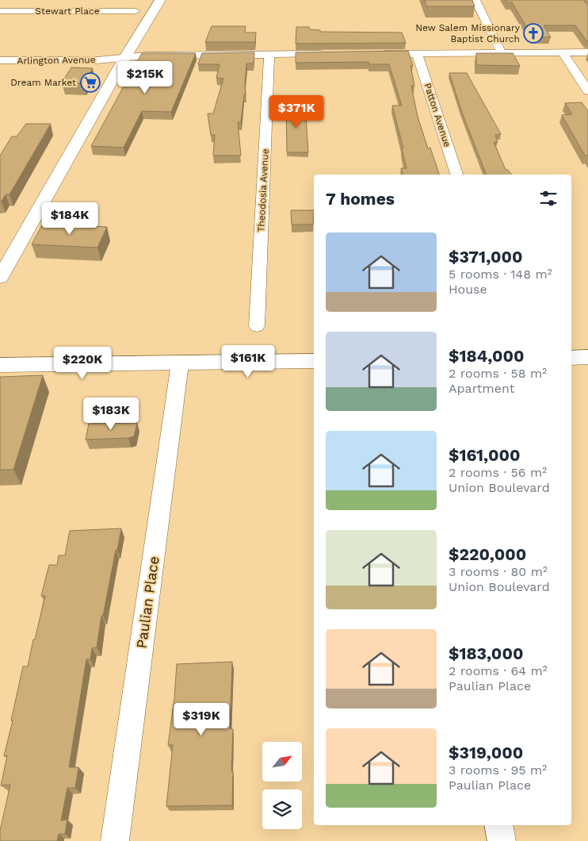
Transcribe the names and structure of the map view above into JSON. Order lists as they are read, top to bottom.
{
  "streets": {
    "street": [
      "Stewart Place",
      "Arlington Avenue",
      "Patton Avenue",
      "Theodosia Avenue",
      "Paulian Place"
    ]
  },
  "crossings": [
    ["Arlington Avenue", "Theodosia Avenue"]
  ],
  "places": {
    "church": ["New Salem Missionary Baptist Church"],
    "supermarket": ["Dream Market"]
  },
  "north": "top right",
  "page": {
    "price": [
      "$215K",
      "$371K",
      "$184K",
      "$161K",
      "$220K",
      "$183K",
      "$319K"
    ],
    "heading": "7 homes",
    "list": [
      {
        "name": "$371,000",
        "note": "5 rooms · 148 m² · House"
      },
      {
        "name": "$184,000",
        "note": "2 rooms · 58 m² · Apartment"
      },
      {
        "name": "$161,000",
        "note": "2 rooms · 56 m² · Union Boulevard"
      },
      {
        "name": "$220,000",
        "note": "3 rooms · 80 m² · Union Boulevard"
      },
      {
        "name": "$183,000",
        "note": "2 rooms · 64 m² · Paulian Place"
      },
      {
        "name": "$319,000",
        "note": "3 rooms · 95 m² · Paulian Place"
      }
    ]
  }
}
